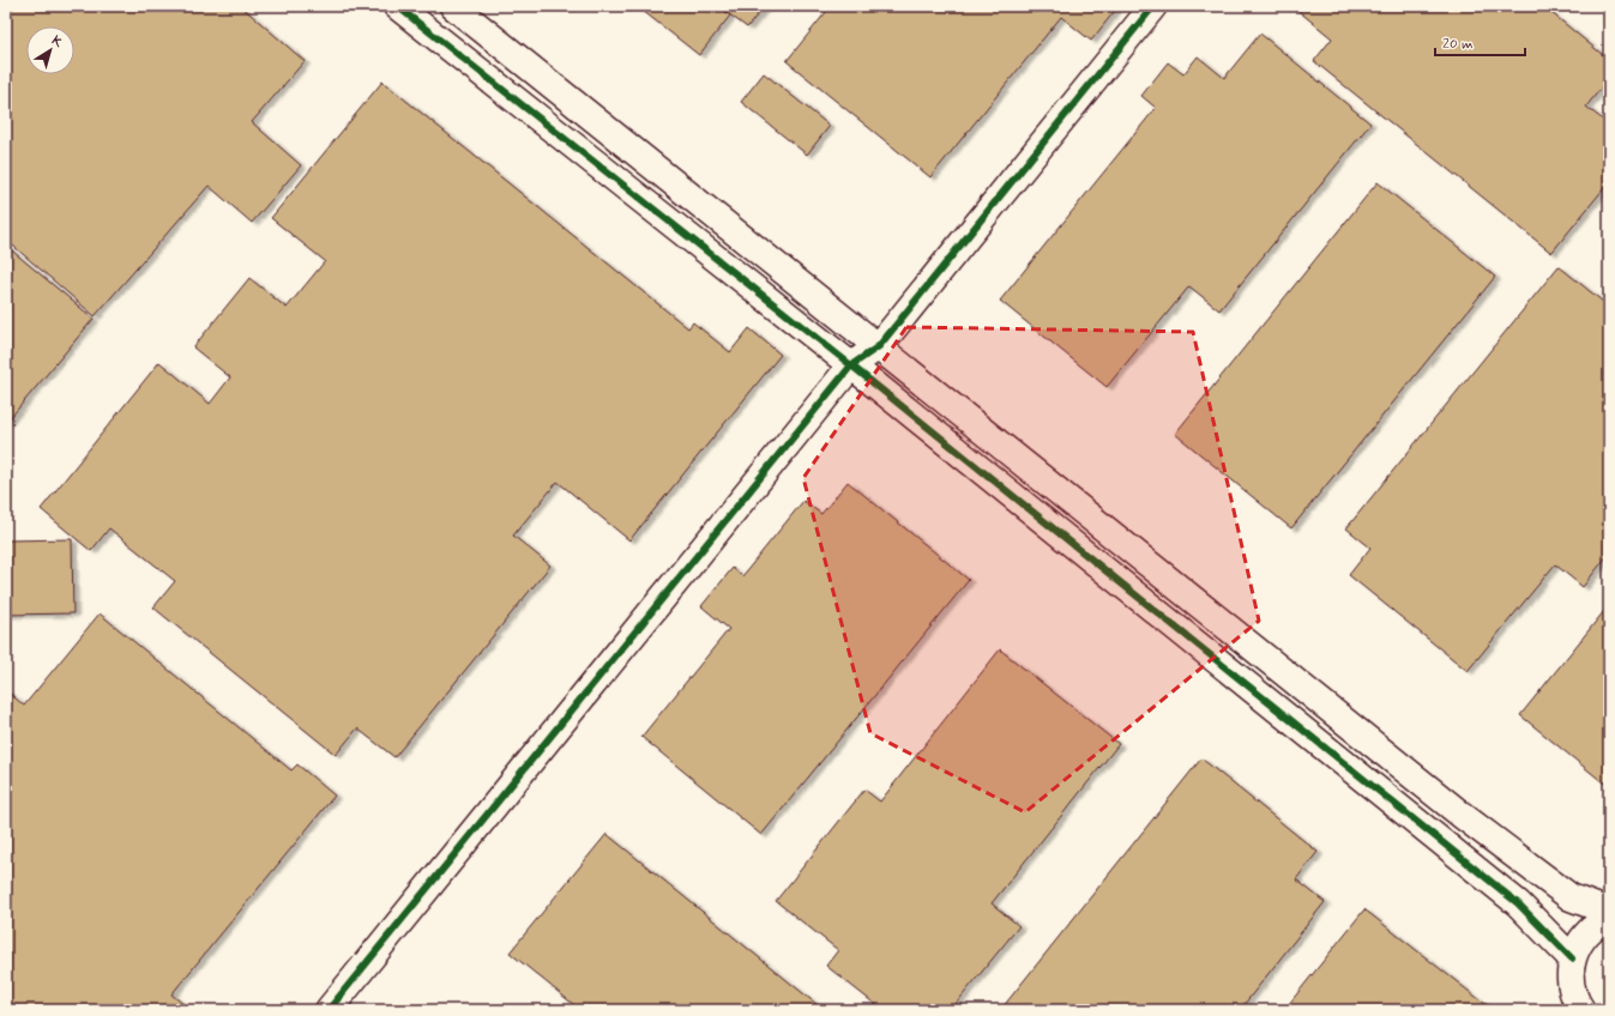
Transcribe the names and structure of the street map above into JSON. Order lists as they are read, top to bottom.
{
  "scale_bar": "20 m",
  "north": "top right"
}
